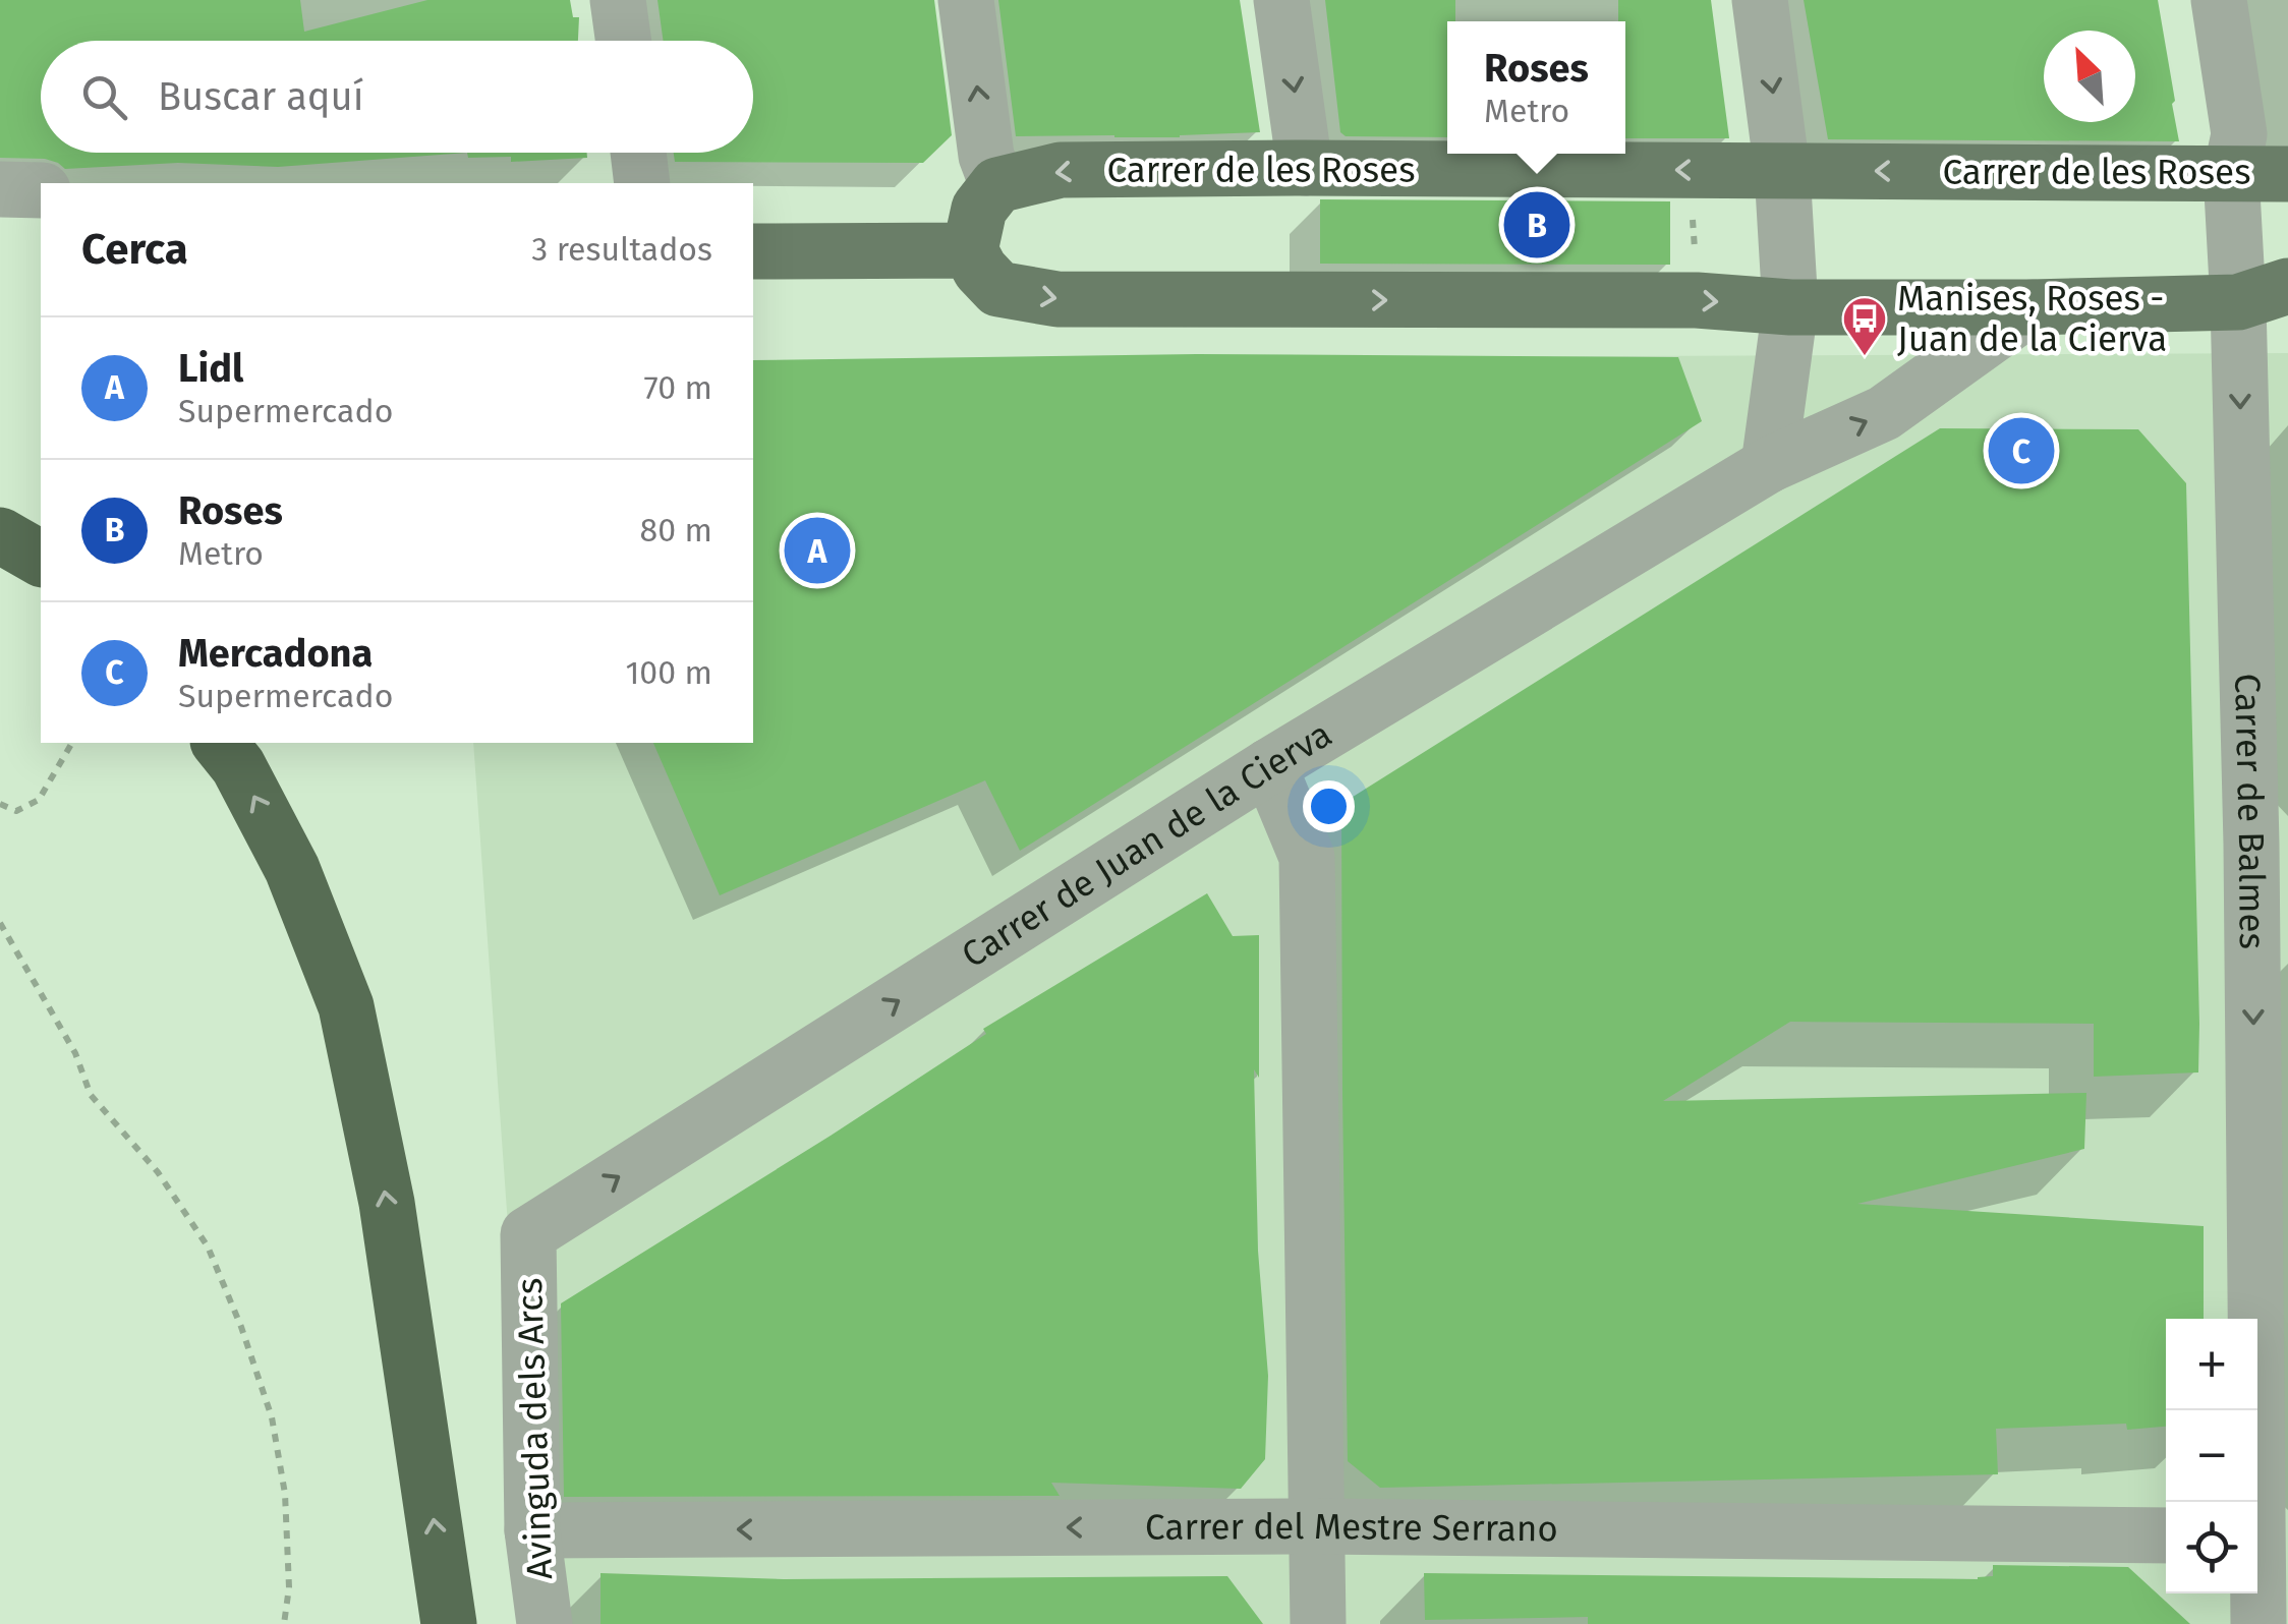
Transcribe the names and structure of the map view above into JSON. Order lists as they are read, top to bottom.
{
  "streets": {
    "main road": ["Carrer de les Roses"],
    "street": [
      "Carrer de Balmes",
      "Carrer de Juan de la Cierva",
      "Avinguda dels Arcs",
      "Carrer del Mestre Serrano"
    ]
  },
  "crossings": [
    ["Carrer de les Roses", "Carrer de Balmes"],
    ["Carrer de Juan de la Cierva", "Avinguda dels Arcs"],
    ["Avinguda dels Arcs", "Carrer del Mestre Serrano"]
  ],
  "one_way": ["Carrer de Balmes", "Carrer de Juan de la Cierva", "Carrer del Mestre Serrano"],
  "places": {
    "bus stop": ["Manises, Roses - Juan de la Cierva"]
  },
  "north": "top left",
  "page": {
    "popup": ["Roses", "Metro"],
    "search": "Buscar aquí",
    "heading": ["Cerca", "3 resultados"],
    "pins": ["B", "C", "A"],
    "list": [
      {
        "mark": "A",
        "name": "Lidl",
        "note": "Supermercado",
        "value": "70 m"
      },
      {
        "mark": "B",
        "name": "Roses",
        "note": "Metro",
        "value": "80 m"
      },
      {
        "mark": "C",
        "name": "Mercadona",
        "note": "Supermercado",
        "value": "100 m"
      }
    ],
    "map_buttons": ["+", "−"]
  }
}
